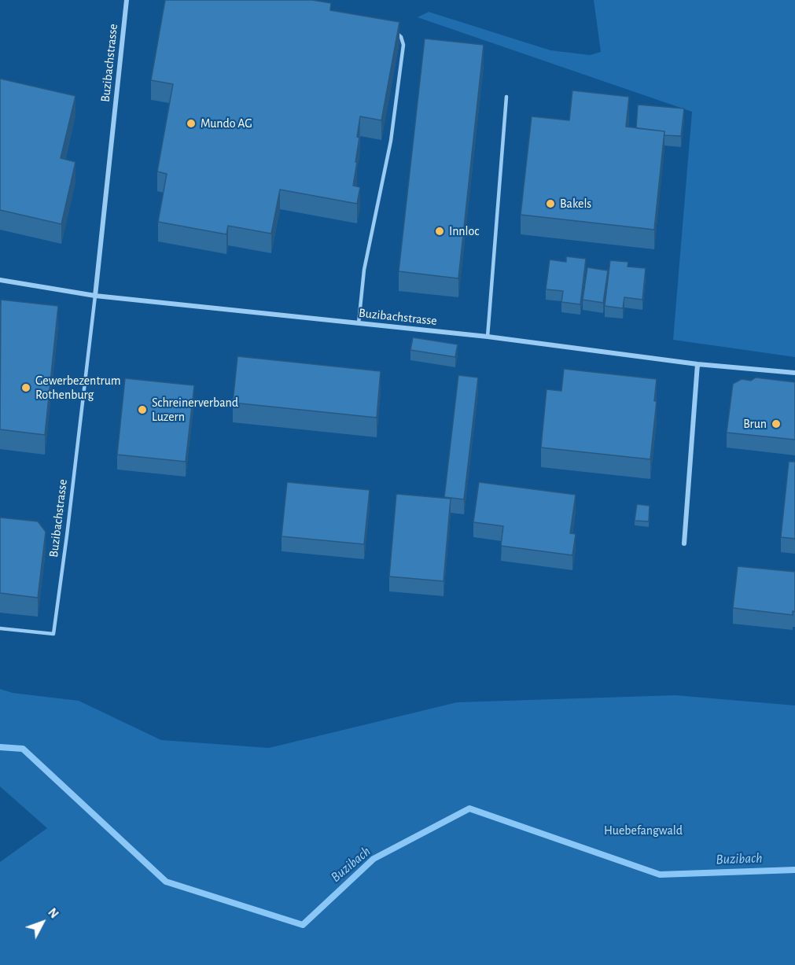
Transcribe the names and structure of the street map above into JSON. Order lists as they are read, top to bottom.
{
  "streets": {
    "street": ["Buzibachstrasse"]
  },
  "water": ["Buzibach"],
  "parks": ["Huebefangwald"],
  "places": [
    "Mundo AG",
    "Bakels",
    "Innloc",
    "Gewerbezentrum Rothenburg",
    "Schreinerverband Luzern",
    "Brun"
  ],
  "north": "top right"
}
